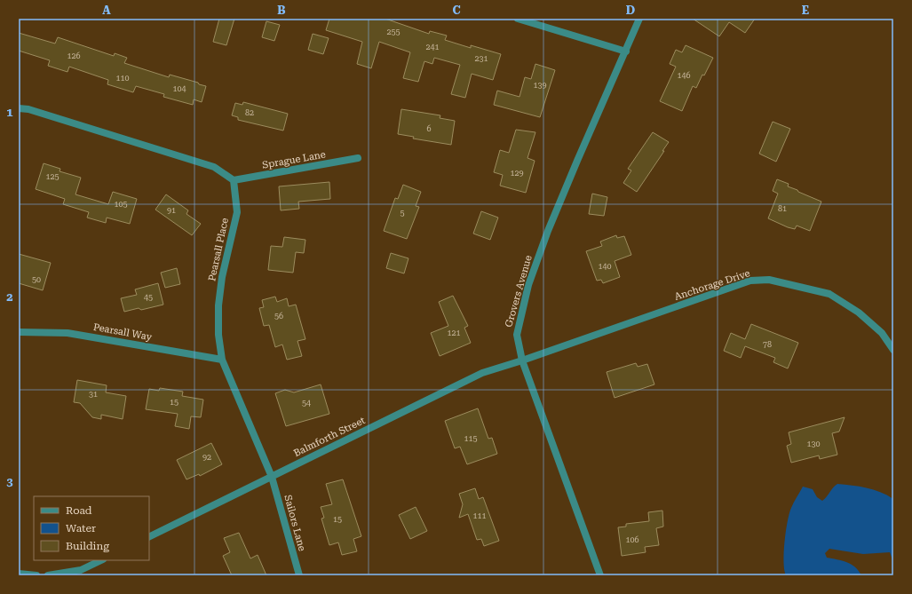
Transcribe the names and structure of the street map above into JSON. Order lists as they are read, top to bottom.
{
  "streets": {
    "street": [
      "Sprague Lane",
      "Pearsall Place",
      "Anchorage Drive",
      "Grovers Avenue",
      "Pearsall Way",
      "Balmforth Street",
      "Sailors Lane"
    ]
  },
  "crossings": [
    ["Sprague Lane", "Pearsall Place"],
    ["Pearsall Place", "Pearsall Way"],
    ["Pearsall Place", "Balmforth Street"],
    ["Pearsall Place", "Sailors Lane"],
    ["Anchorage Drive", "Grovers Avenue"],
    ["Anchorage Drive", "Balmforth Street"],
    ["Grovers Avenue", "Balmforth Street"],
    ["Balmforth Street", "Sailors Lane"]
  ],
  "house_numbers": [
    "255",
    "241",
    "126",
    "231",
    "146",
    "110",
    "139",
    "104",
    "82",
    "6",
    "129",
    "125",
    "105",
    "81",
    "91",
    "5",
    "140",
    "50",
    "45",
    "56",
    "121",
    "78",
    "31",
    "15",
    "54",
    "115",
    "130",
    "92",
    "111",
    "15",
    "106"
  ],
  "legend": ["Road", "Water", "Building"],
  "grid": {
    "columns": [
      "A",
      "B",
      "C",
      "D",
      "E"
    ],
    "rows": ["1", "2", "3"]
  }
}
